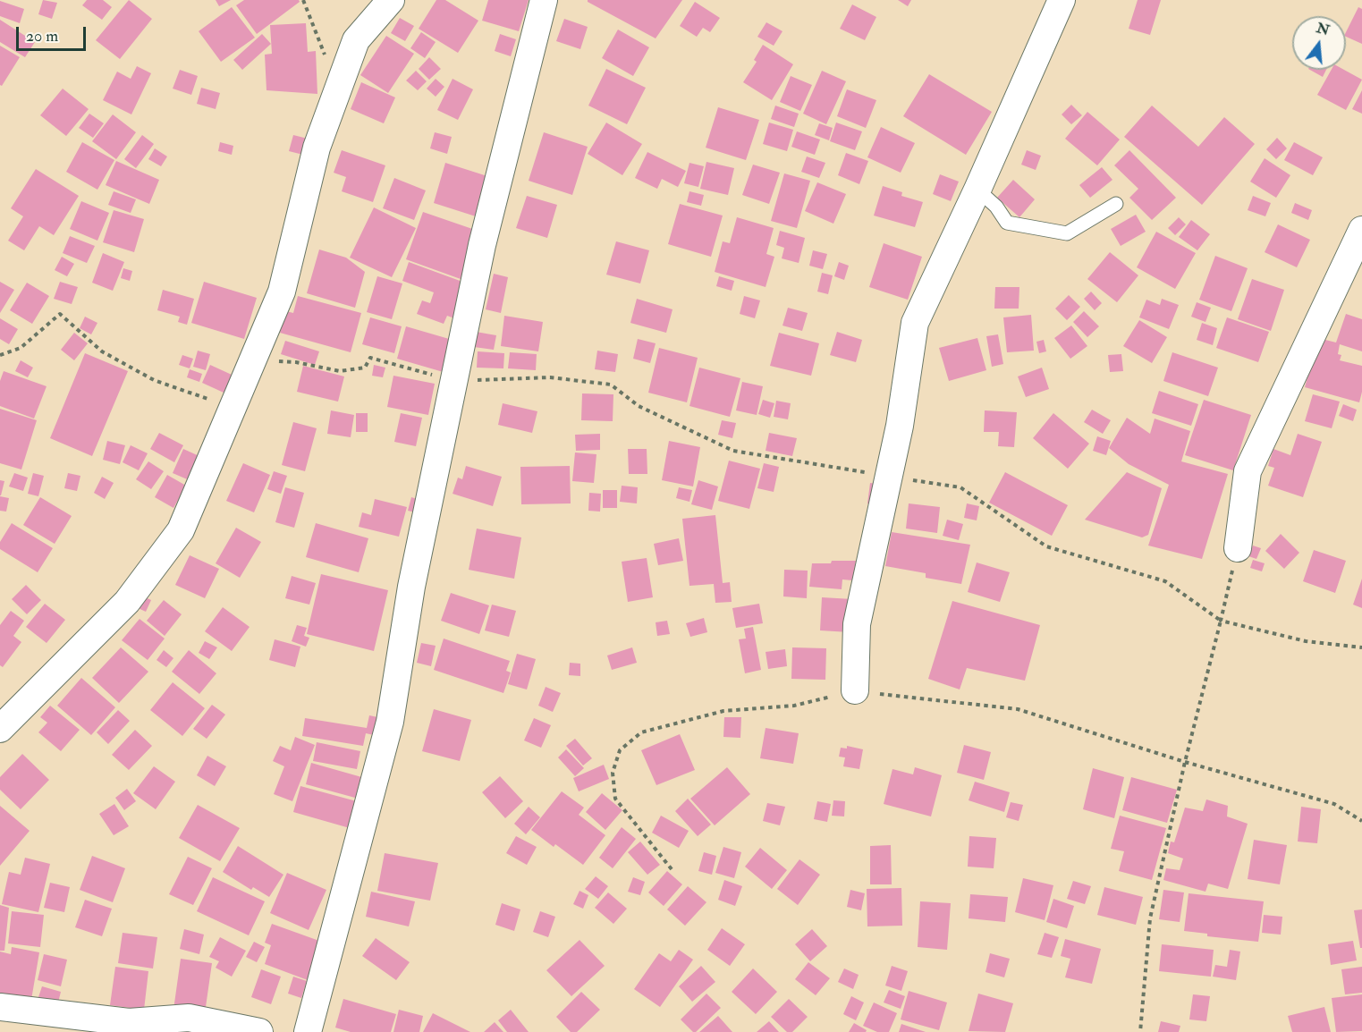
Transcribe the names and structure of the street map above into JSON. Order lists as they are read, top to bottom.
{
  "scale_bar": "20 m",
  "north": "top"
}
